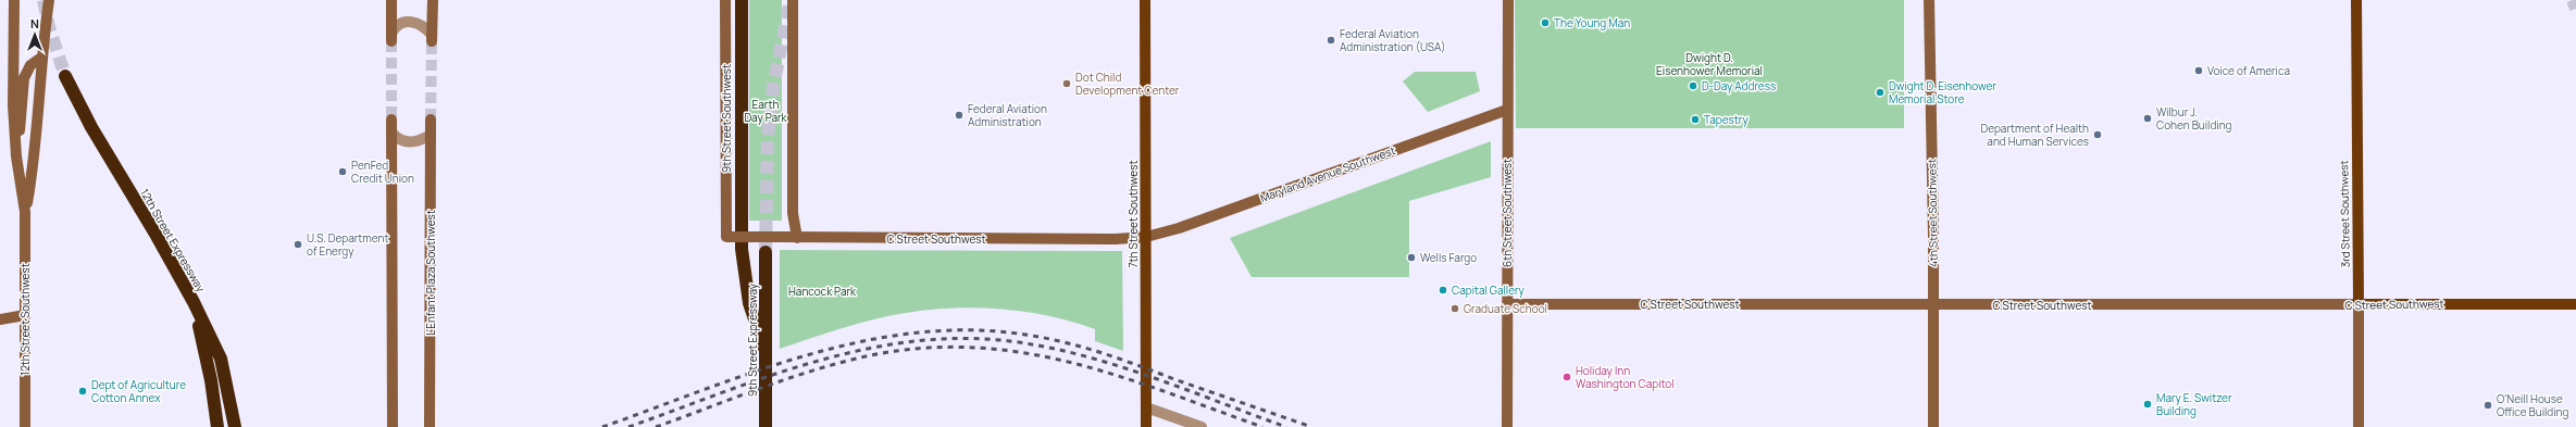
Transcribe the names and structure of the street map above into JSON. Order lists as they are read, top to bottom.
{
  "streets": {
    "highway": ["12th Street Expressway", "9th Street Expressway"],
    "main road": ["7th Street Southwest", "3rd Street Southwest", "C Street Southwest"],
    "street": [
      "9th Street Southwest",
      "Maryland Avenue Southwest",
      "6th Street Southwest",
      "4th Street Southwest",
      "L'Enfant Plaza Southwest",
      "12th Street Southwest"
    ]
  },
  "crossings": [
    ["9th Street Southwest", "C Street Southwest"],
    ["Maryland Avenue Southwest", "6th Street Southwest"],
    ["Maryland Avenue Southwest", "7th Street Southwest"],
    ["Maryland Avenue Southwest", "C Street Southwest"],
    ["6th Street Southwest", "C Street Southwest"],
    ["4th Street Southwest", "C Street Southwest"],
    ["7th Street Southwest", "C Street Southwest"],
    ["3rd Street Southwest", "C Street Southwest"]
  ],
  "parks": ["Dwight D. Eisenhower Memorial", "Earth Day Park", "Hancock Park"],
  "places": [
    "The Young Man",
    "Federal Aviation Administration (USA)",
    "Voice of America",
    "Dot Child Development Center",
    "D-Day Address",
    "Dwight D. Eisenhower Memorial Store",
    "Federal Aviation Administration",
    "Wilbur J. Cohen Building",
    "Tapestry",
    "Department of Health and Human Services",
    "PenFed Credit Union",
    "U.S. Department of Energy",
    "Wells Fargo",
    "Capital Gallery",
    "Graduate School",
    "Holiday Inn Washington Capitol",
    "Dept of Agriculture Cotton Annex",
    "Mary E. Switzer Building",
    "O'Neill House Office Building"
  ],
  "north": "top"
}
